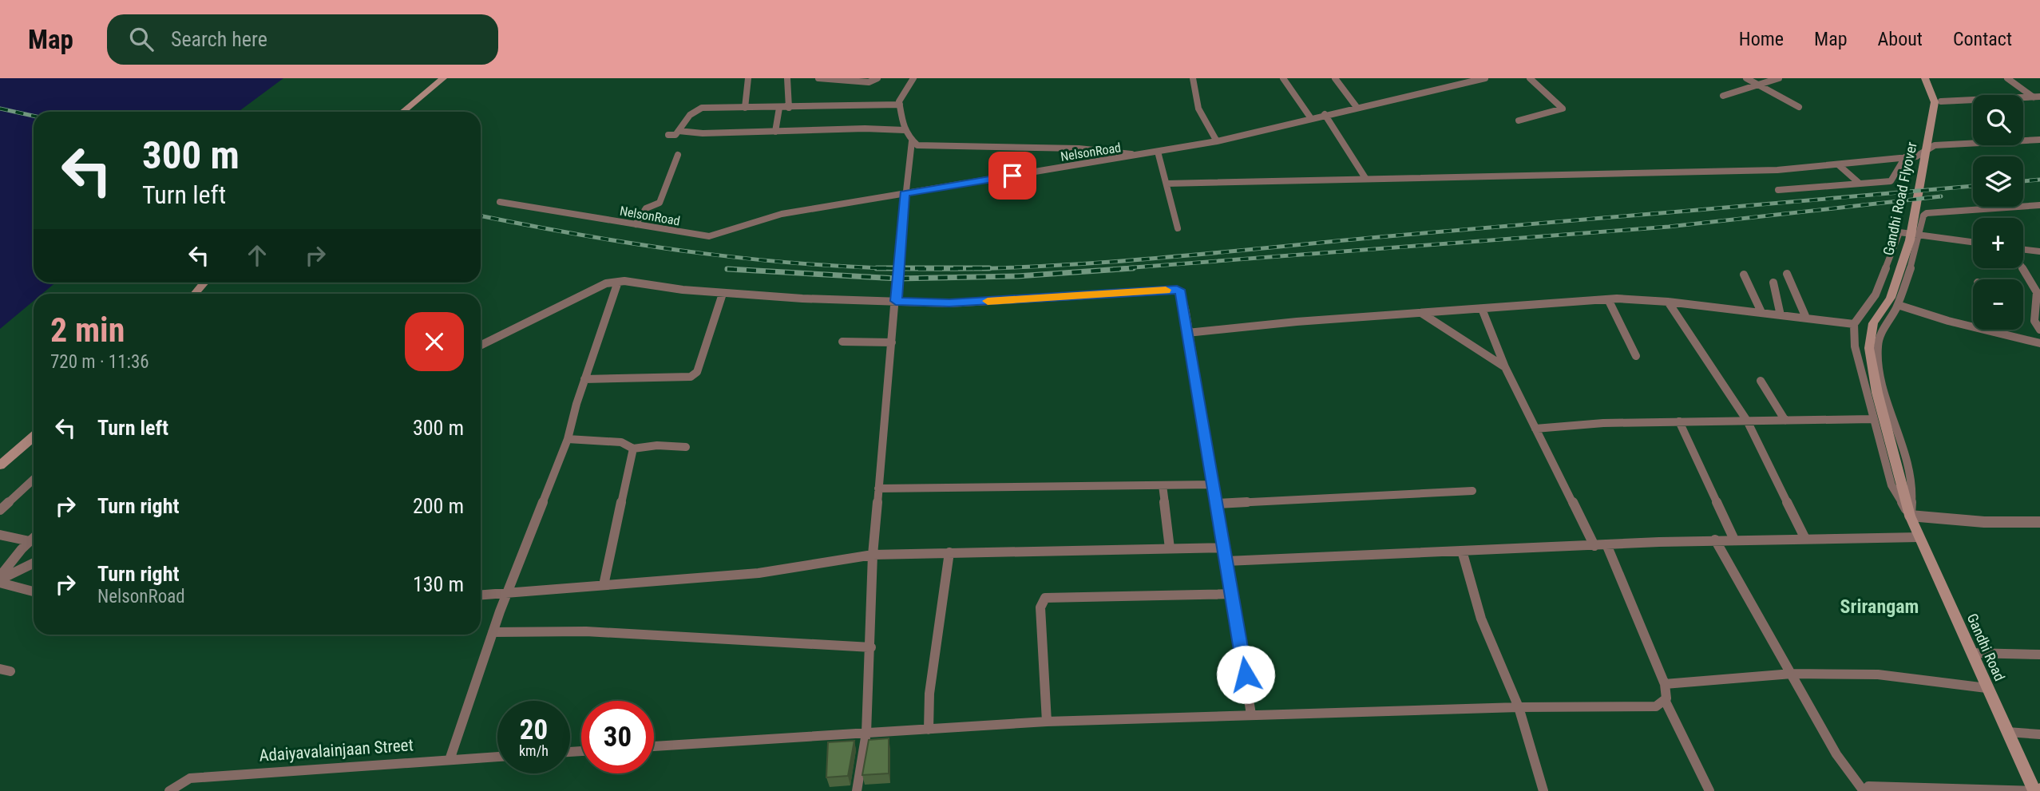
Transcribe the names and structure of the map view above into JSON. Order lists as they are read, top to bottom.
{
  "streets": {
    "main road": ["Gandhi Road Flyover", "Gandhi Road"],
    "street": ["NelsonRoad", "Adaiyavalainjaan Street"]
  },
  "crossings": [
    ["Gandhi Road Flyover", "Gandhi Road"]
  ],
  "districts": ["Srirangam"],
  "page": {
    "header": "Map",
    "search": "Search here",
    "nav": [
      "Home",
      "Map",
      "About",
      "Contact"
    ],
    "map_buttons": ["+", "−"],
    "turn": ["300 m", "Turn left"],
    "heading": ["2 min", "720 m · 11:36"],
    "list": [
      {
        "name": "Turn left",
        "value": "300 m"
      },
      {
        "name": "Turn right",
        "value": "200 m"
      },
      {
        "name": "Turn right",
        "note": "NelsonRoad",
        "value": "130 m"
      }
    ],
    "speed": "20 km/h",
    "limit": "30"
  }
}
